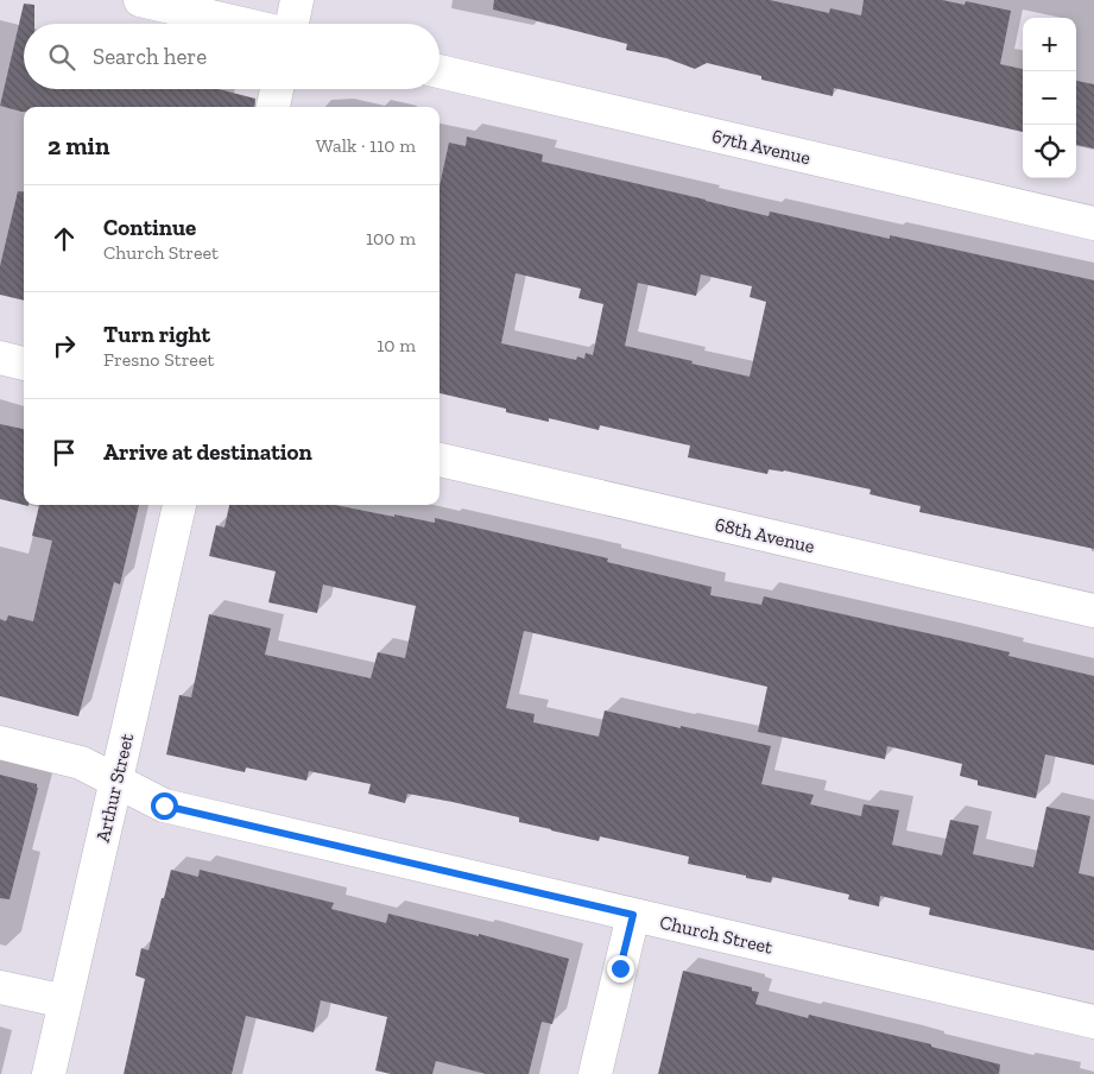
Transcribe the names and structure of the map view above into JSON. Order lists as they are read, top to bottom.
{
  "streets": {
    "street": [
      "67th Avenue",
      "68th Avenue",
      "Arthur Street",
      "Church Street"
    ]
  },
  "crossings": [
    ["Arthur Street", "Church Street"]
  ],
  "page": {
    "map_buttons": ["+", "−"],
    "search": "Search here",
    "heading": ["2 min", "Walk · 110 m"],
    "list": [
      ["Continue", "Church Street", "100 m"],
      ["Turn right", "Fresno Street", "10 m"],
      "Arrive at destination"
    ]
  }
}
